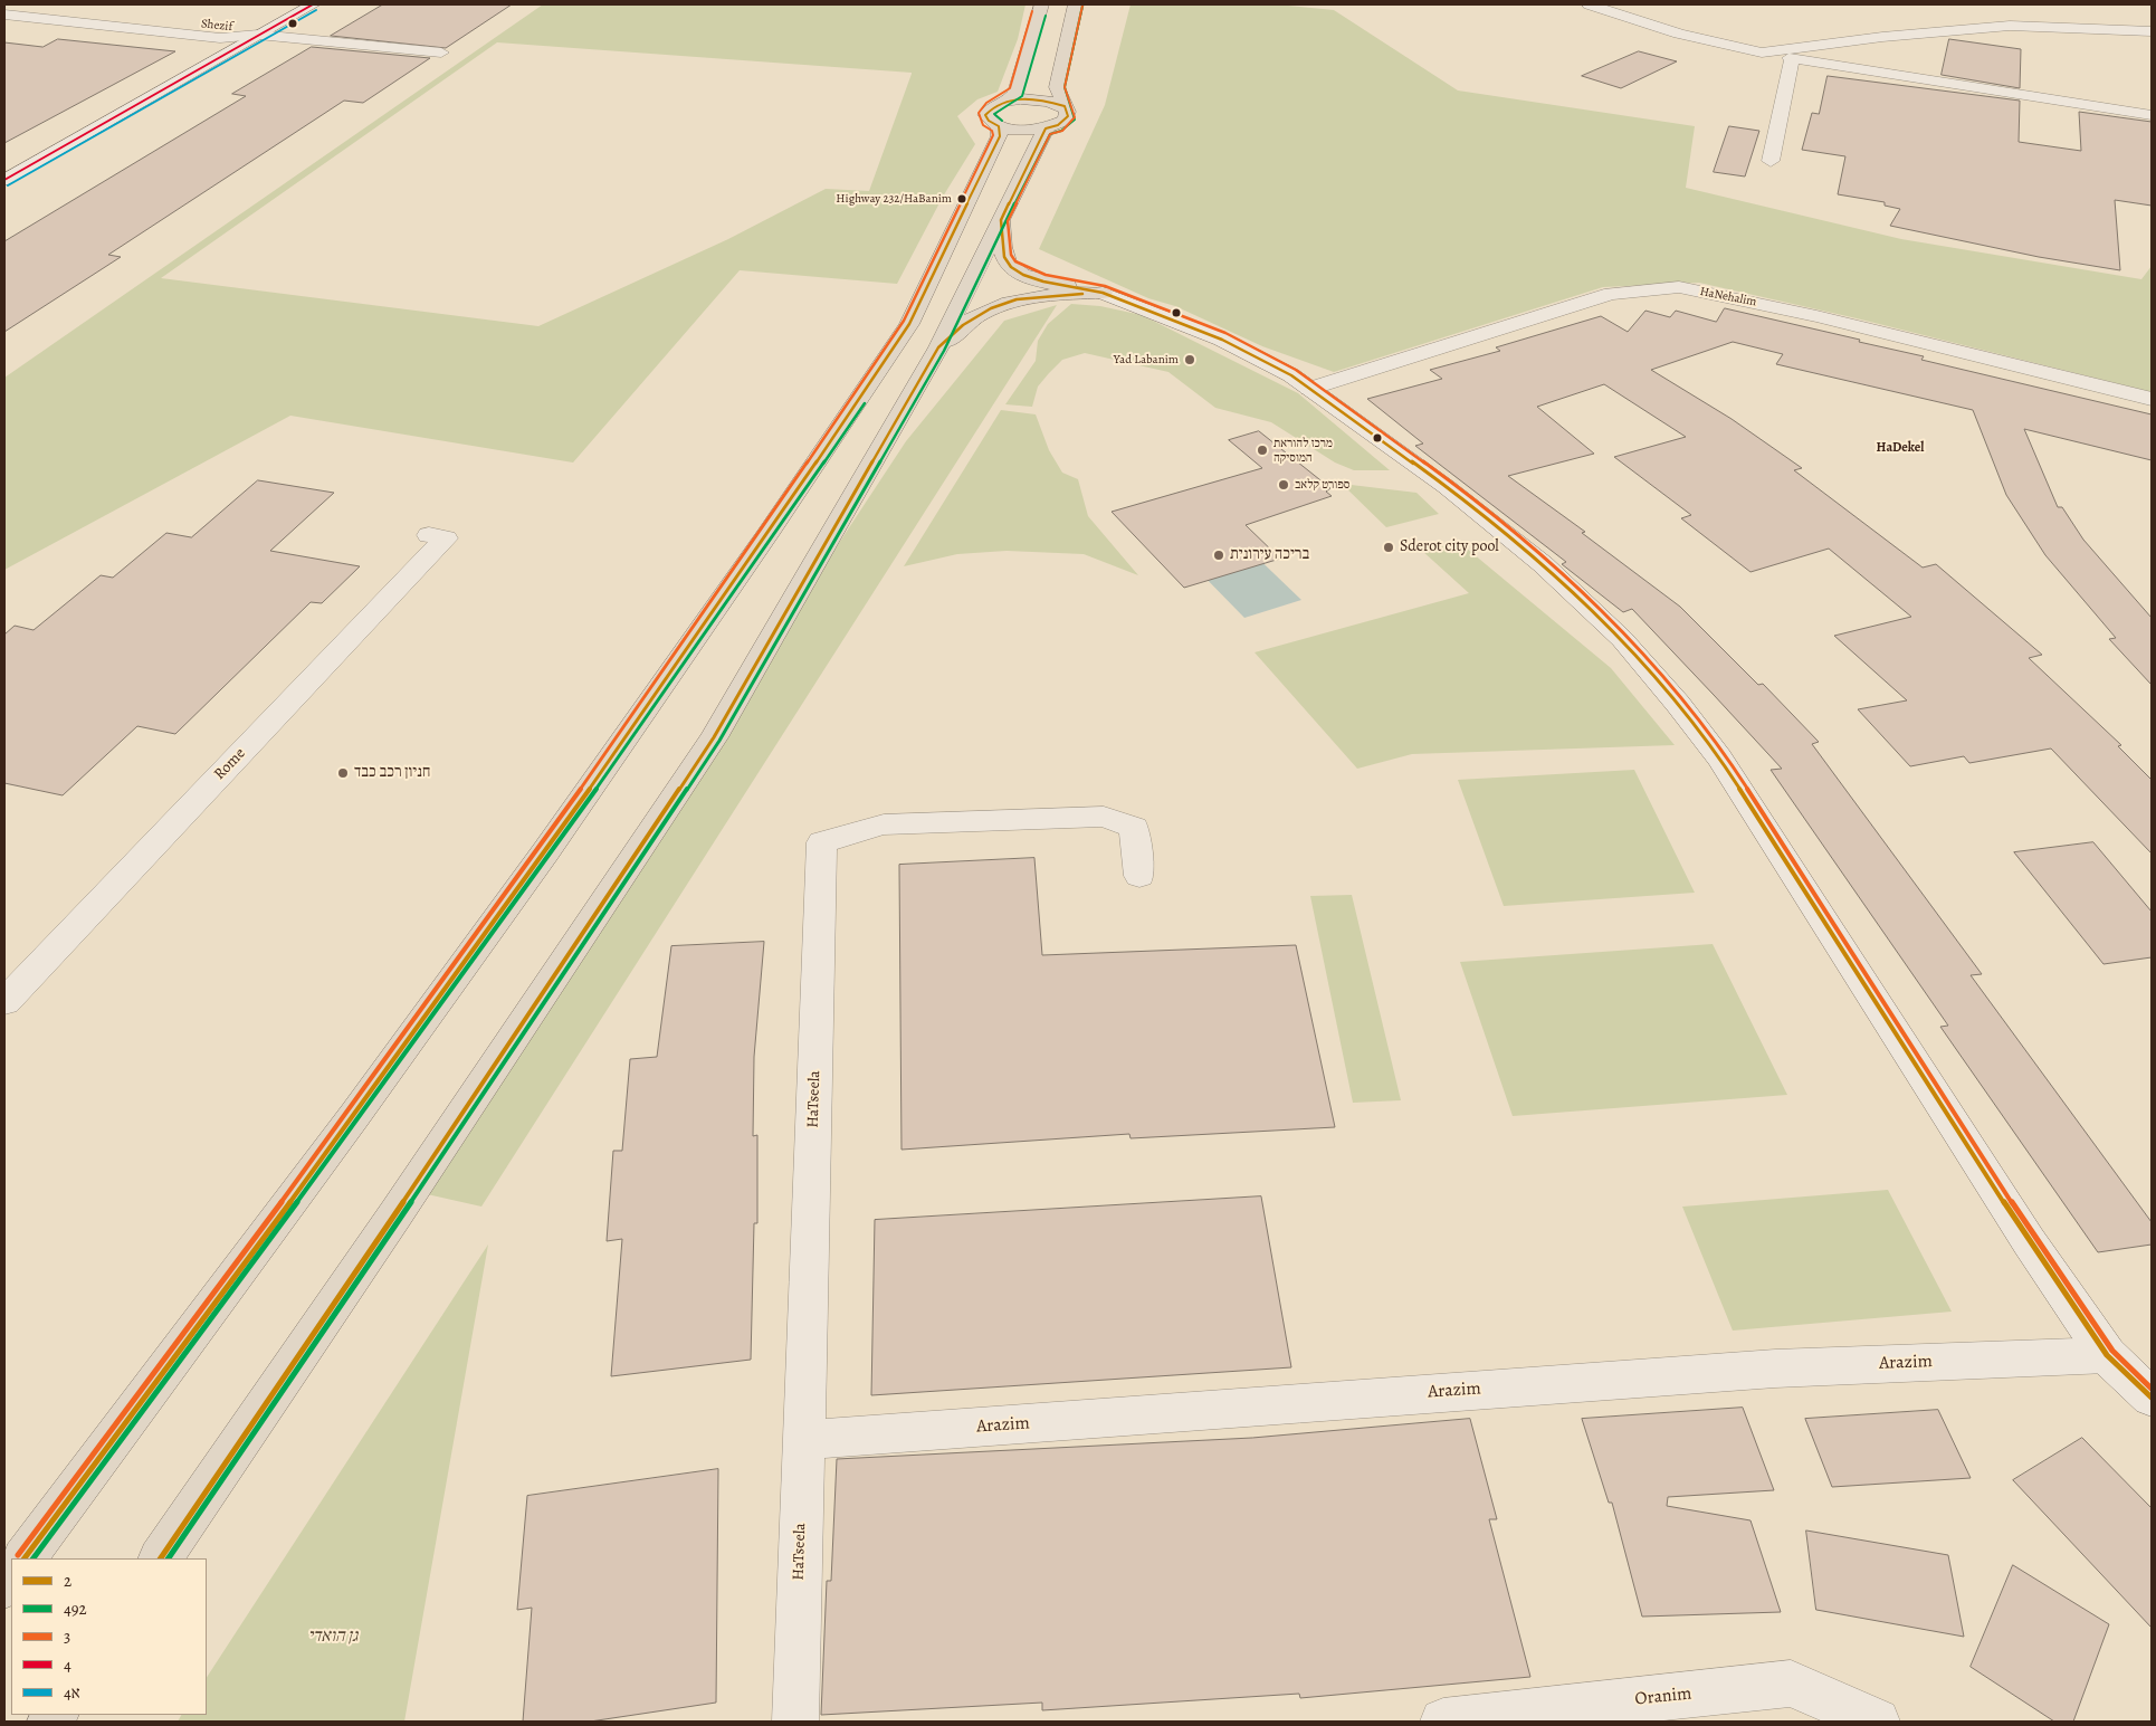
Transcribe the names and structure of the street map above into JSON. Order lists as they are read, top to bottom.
{
  "streets": {
    "street": [
      "Shezif",
      "HaNehalim",
      "Rome",
      "HaTseela",
      "Arazim",
      "Oranim"
    ]
  },
  "crossings": [
    ["HaTseela", "Arazim"]
  ],
  "districts": ["HaDekel"],
  "parks": ["גן הואדי"],
  "places": [
    "Highway 232/HaBanim",
    "Yad Labanim",
    "מרכז להוראת המוסיקה",
    "ספורט קלאב",
    "Sderot city pool",
    "בריכה עירונית",
    "חניון רכב כבד"
  ],
  "lines": [
    "transit line 4",
    "transit line 492",
    "transit line 3",
    "transit line 4א",
    "transit line 2"
  ],
  "legend": [
    "2",
    "492",
    "3",
    "4",
    "4א"
  ]
}
